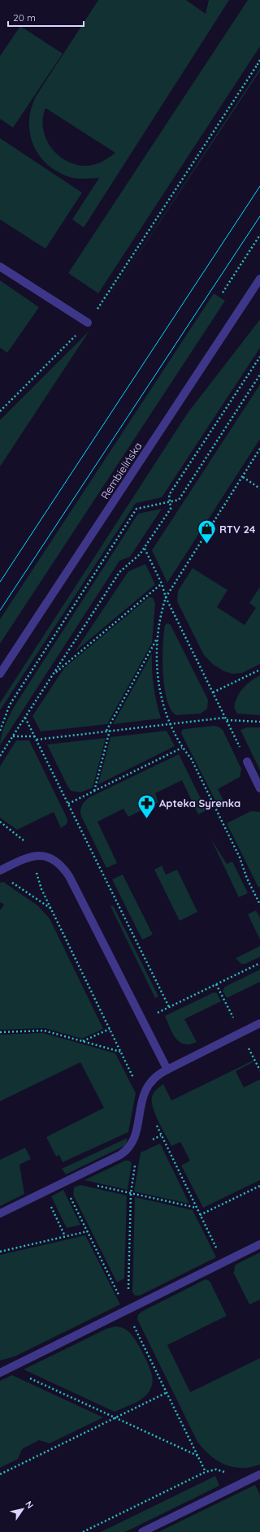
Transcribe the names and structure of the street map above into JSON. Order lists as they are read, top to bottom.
{
  "streets": {
    "street": ["Rembielińska"]
  },
  "places": {
    "shop": ["RTV 24"],
    "pharmacy": ["Apteka Syrenka"]
  },
  "scale_bar": "20 m",
  "north": "top right"
}
